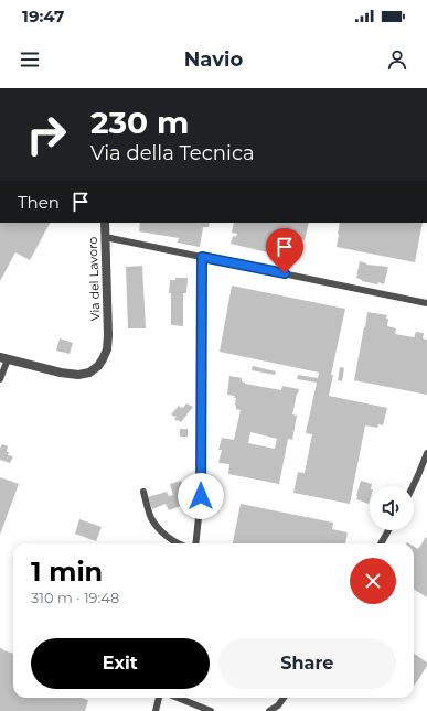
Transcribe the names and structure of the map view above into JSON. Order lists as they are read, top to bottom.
{
  "streets": {
    "street": ["Via del Lavoro"]
  },
  "page": {
    "status": "19:47",
    "header": "Navio",
    "turn": ["230 m", "Via della Tecnica"],
    "then": "Then",
    "heading": ["1 min", "310 m · 19:48"],
    "buttons": ["Exit", "Share"]
  }
}
